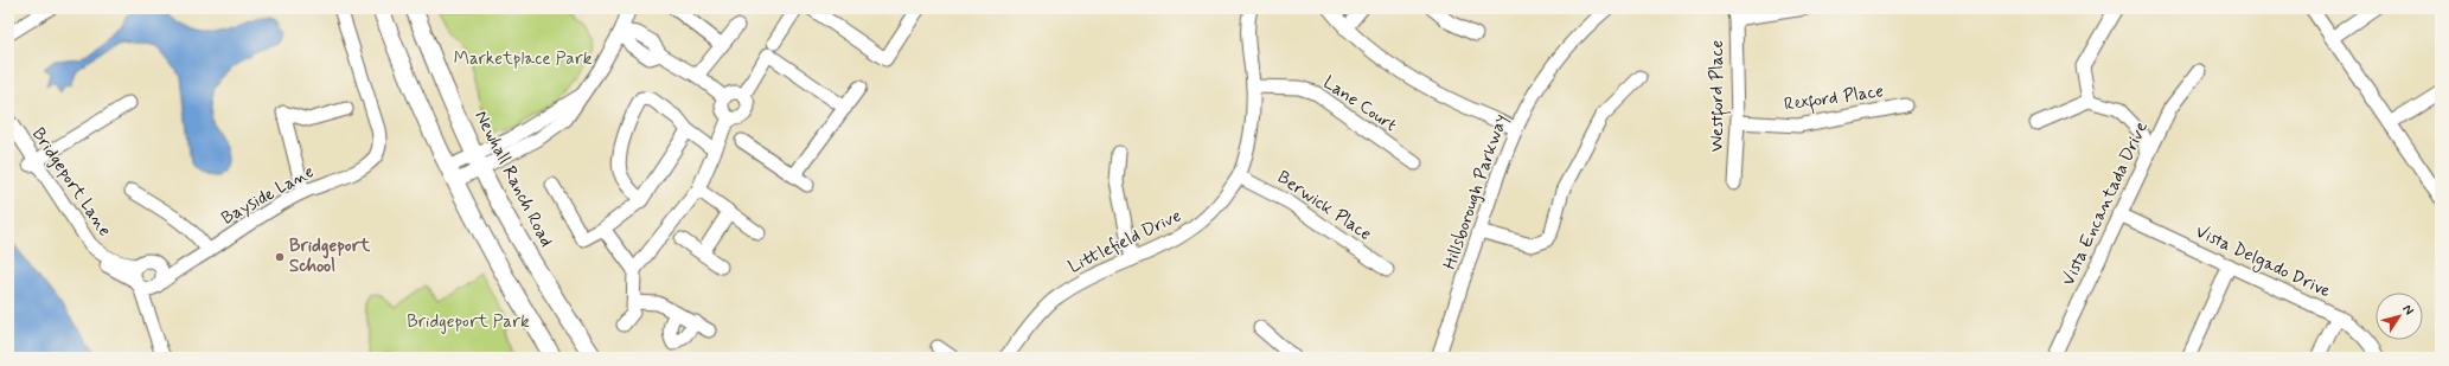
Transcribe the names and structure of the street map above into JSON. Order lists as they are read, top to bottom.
{
  "streets": {
    "main road": ["Newhall Ranch Road"],
    "street": [
      "Westford Place",
      "Rexford Place",
      "Lane Court",
      "Bridgeport Lane",
      "Hillsborough Parkway",
      "Bayside Lane",
      "Vista Encantada Drive",
      "Berwick Place",
      "Littlefield Drive",
      "Vista Delgado Drive"
    ]
  },
  "crossings": [
    ["Westford Place", "Rexford Place"],
    ["Lane Court", "Littlefield Drive"],
    ["Bridgeport Lane", "Bayside Lane"],
    ["Vista Encantada Drive", "Vista Delgado Drive"],
    ["Berwick Place", "Littlefield Drive"]
  ],
  "parks": ["Marketplace Park", "Bridgeport Park"],
  "places": ["Bridgeport School"],
  "north": "top right"
}
